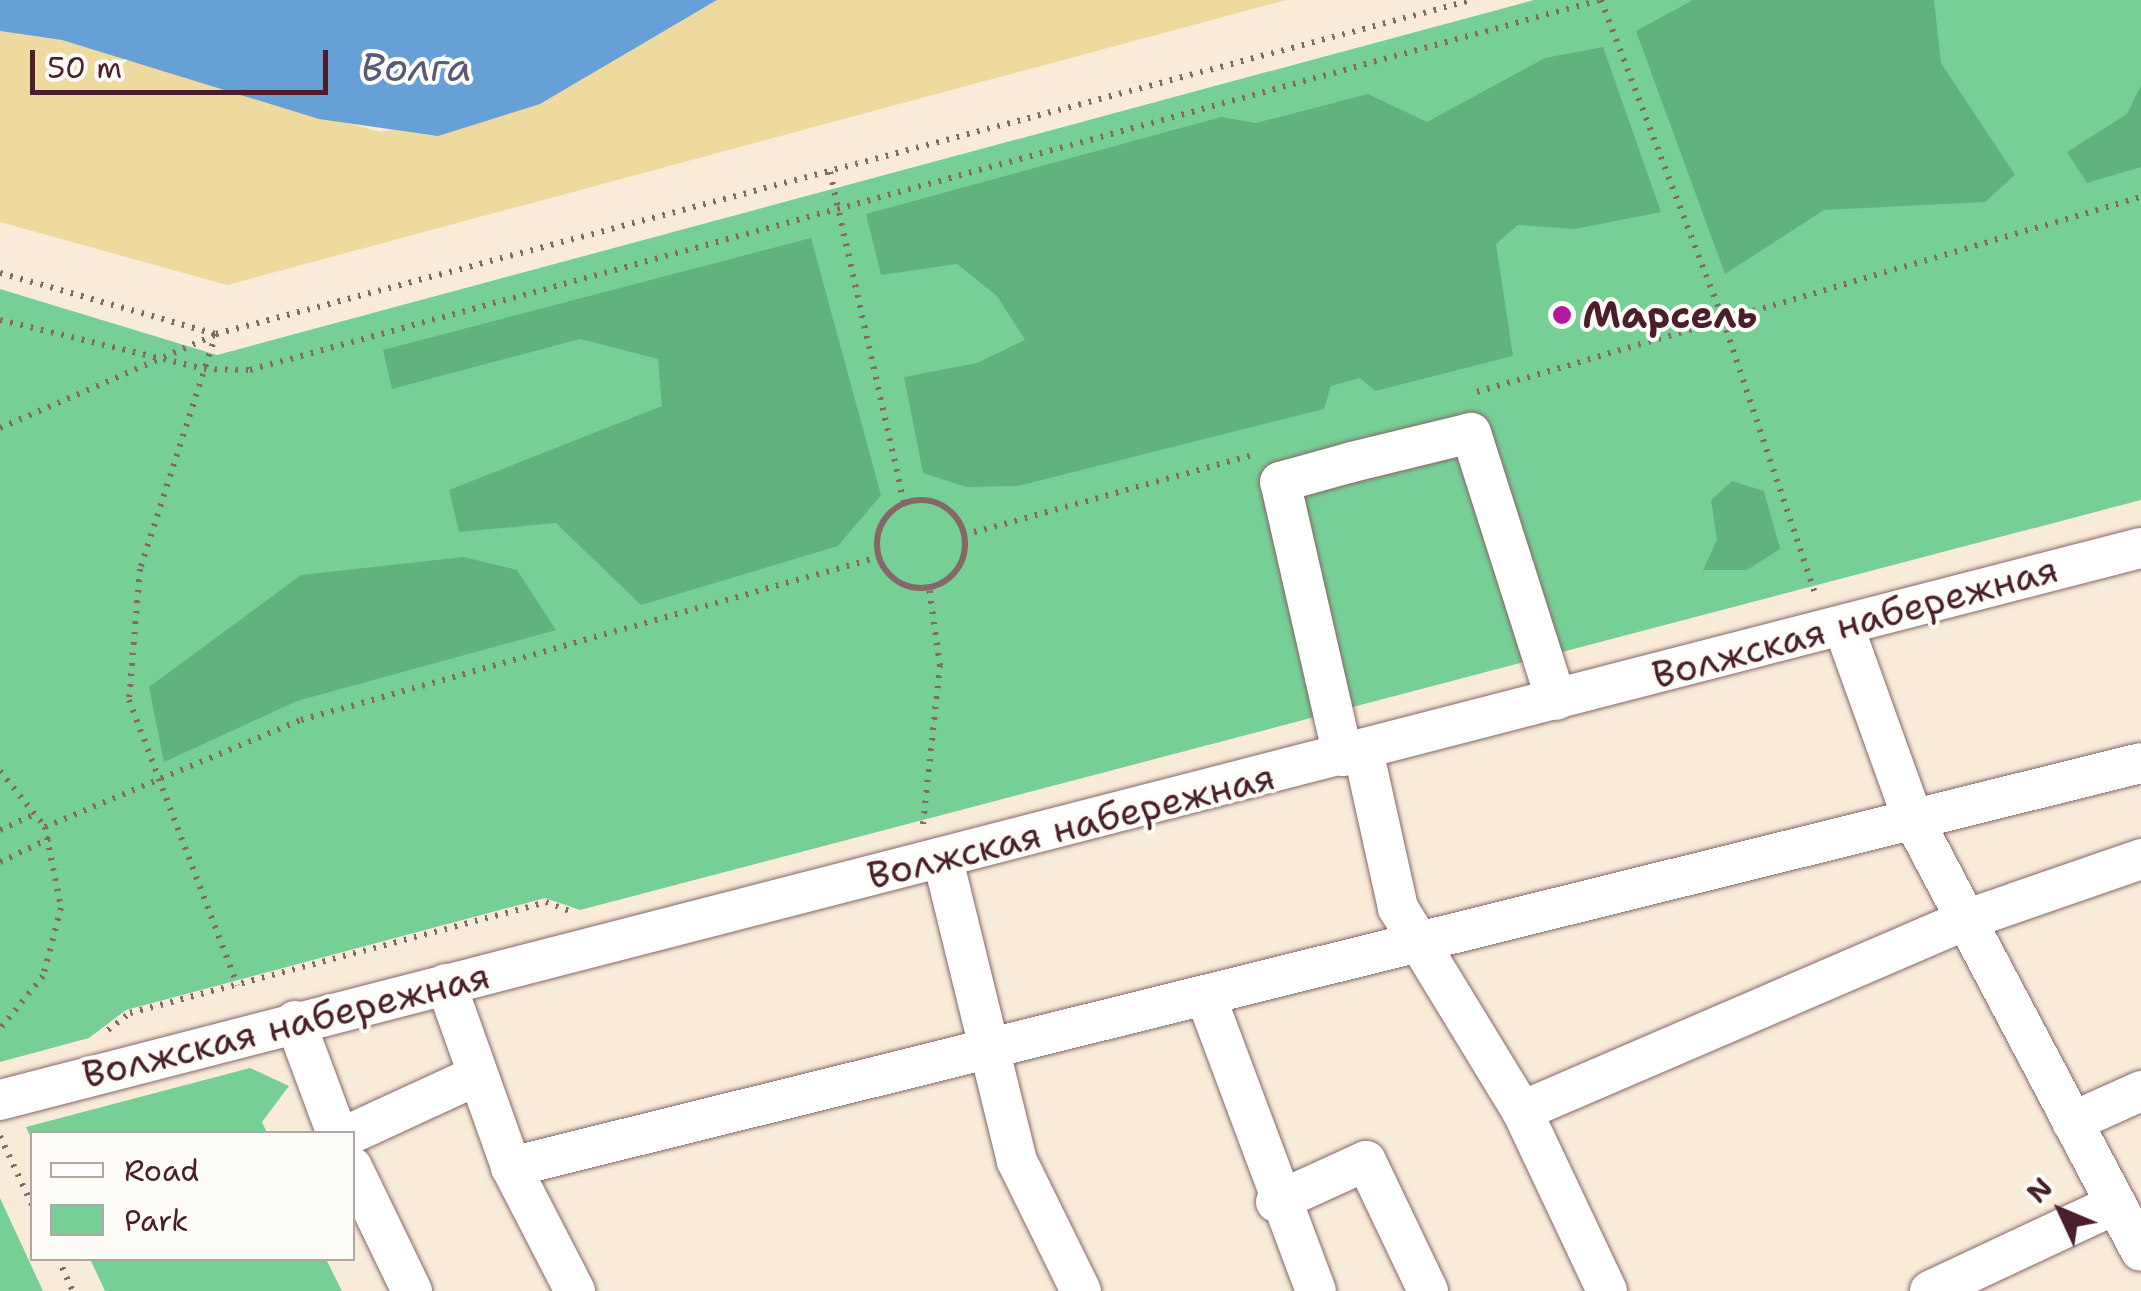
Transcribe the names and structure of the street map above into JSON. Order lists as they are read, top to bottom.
{
  "streets": {
    "street": ["Волжская набережная"]
  },
  "water": ["Волга"],
  "places": ["Марсель"],
  "legend": ["Road", "Park"],
  "scale_bar": "50 m",
  "north": "top left"
}
